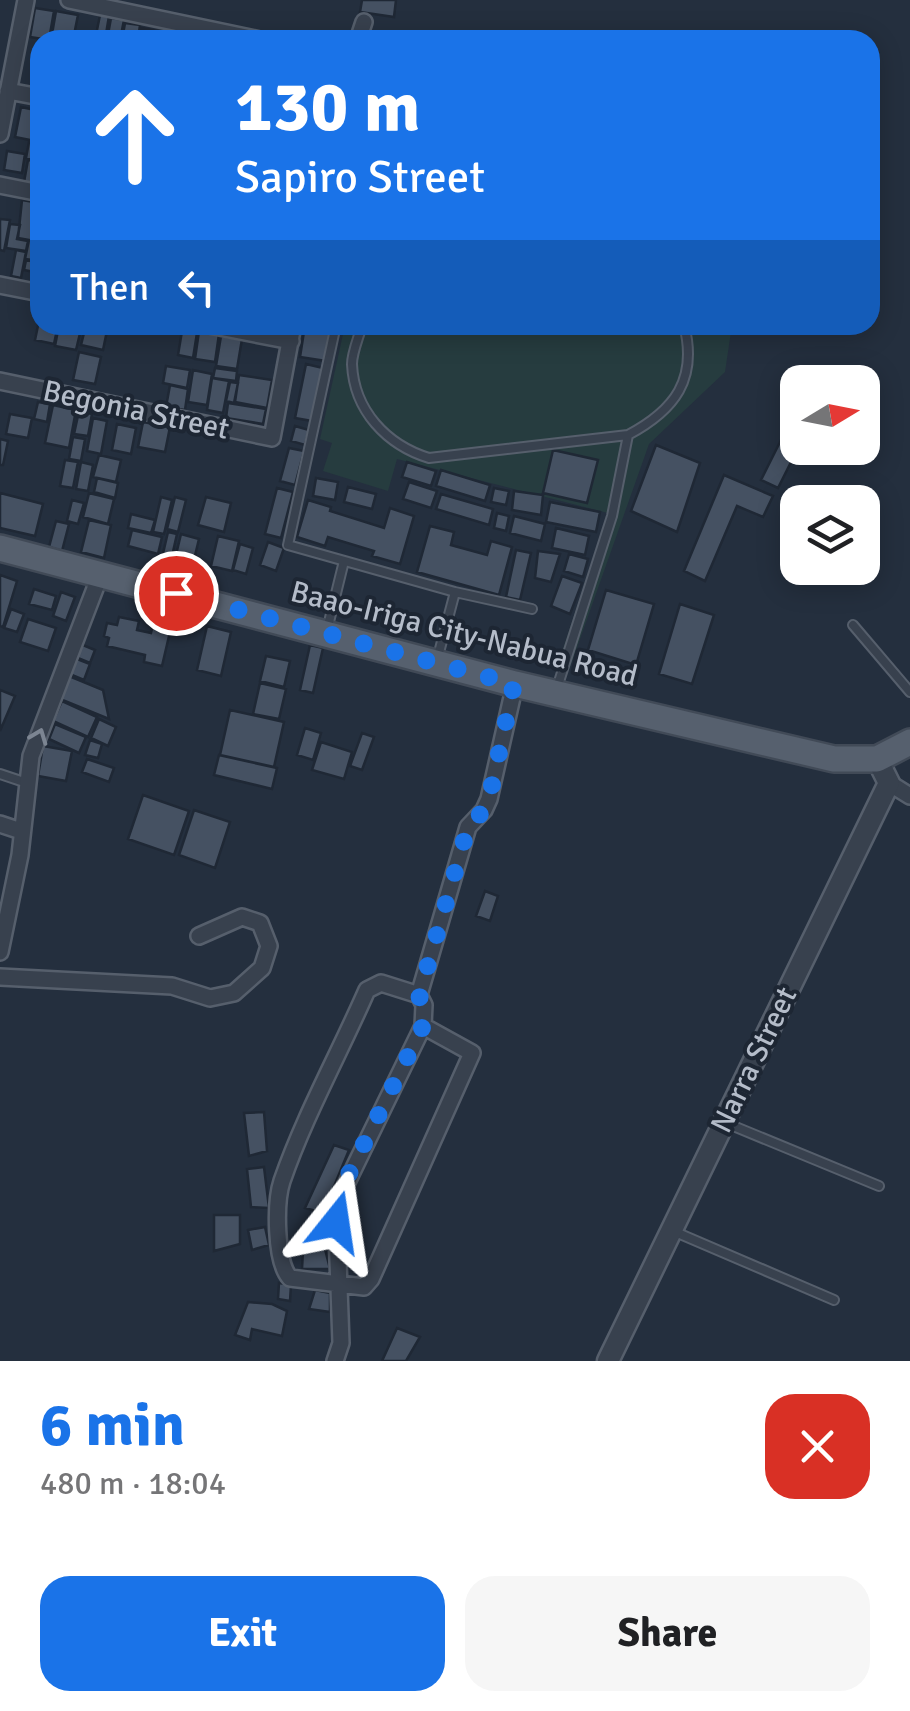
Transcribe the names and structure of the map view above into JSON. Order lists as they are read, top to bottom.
{
  "streets": {
    "main road": ["Baao-Iriga City-Nabua Road"],
    "street": ["Begonia Street", "Narra Street"]
  },
  "north": "right",
  "page": {
    "turn": ["130 m", "Sapiro Street"],
    "then": "Then",
    "heading": ["6 min", "480 m · 18:04"],
    "buttons": ["Exit", "Share"]
  }
}
